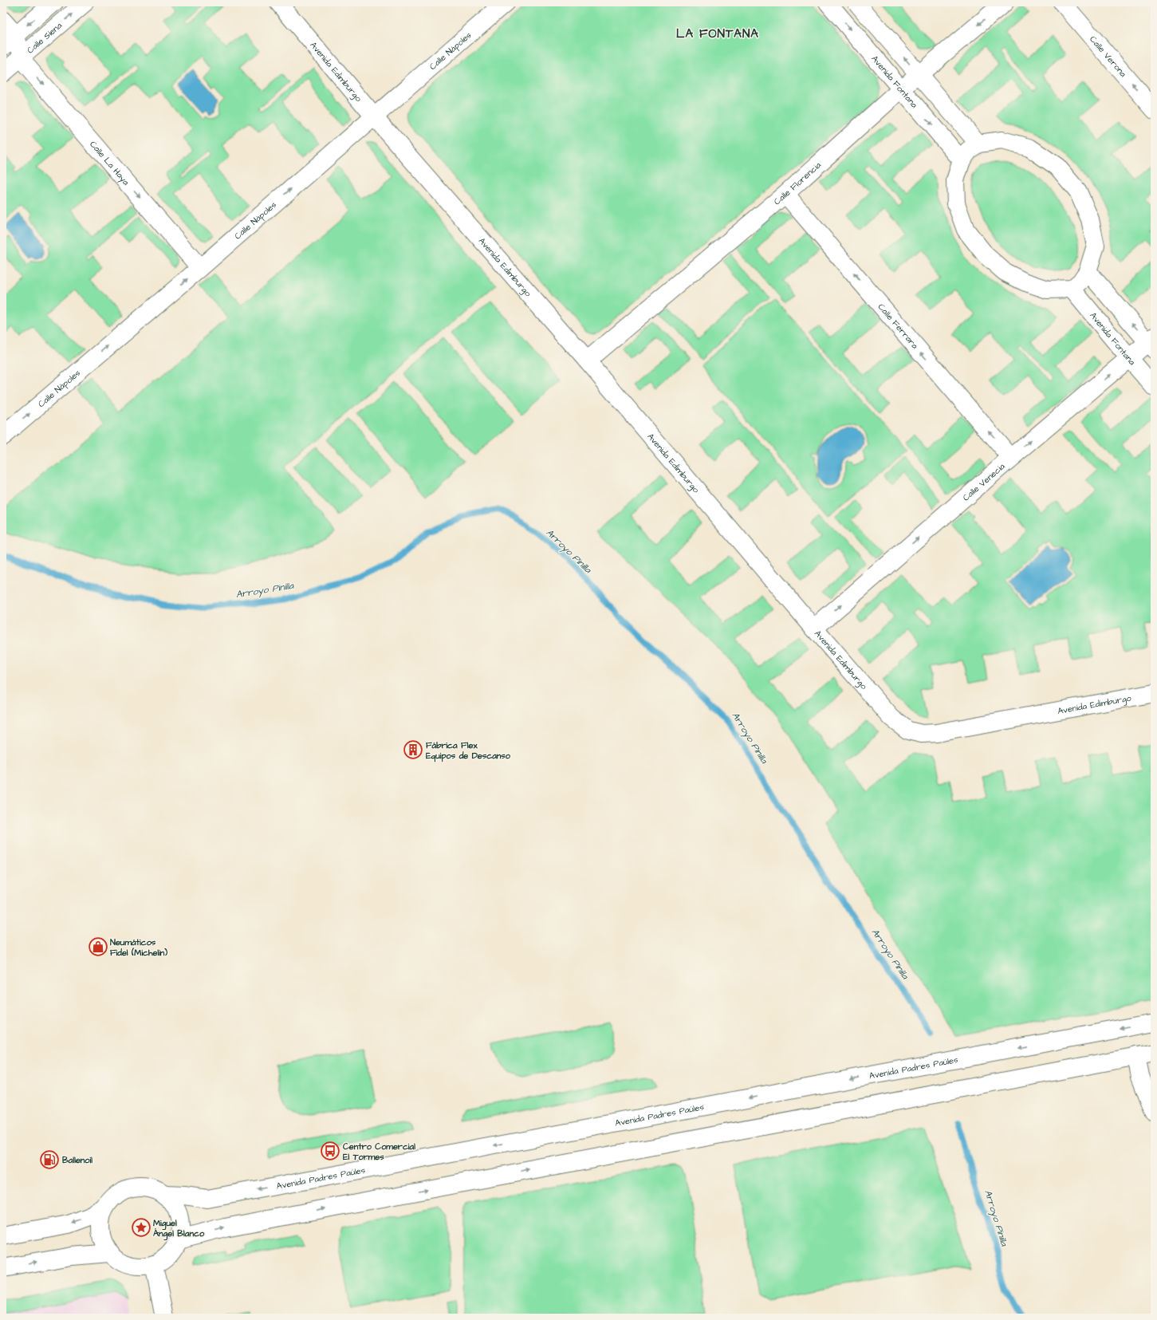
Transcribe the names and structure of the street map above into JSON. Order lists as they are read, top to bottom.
{
  "streets": {
    "main road": [
      "Calle Siena",
      "Calle Nápoles",
      "Calle Verona",
      "Avenida Edimburgo",
      "Avenida Fontana",
      "Calle La Haya",
      "Calle Florencia",
      "Calle Ferrara",
      "Calle Venecia",
      "Avenida Padres Paúles"
    ]
  },
  "crossings": [
    ["Calle Siena", "Calle La Haya"],
    ["Calle Nápoles", "Avenida Edimburgo"],
    ["Calle Nápoles", "Calle La Haya"],
    ["Avenida Edimburgo", "Calle Florencia"],
    ["Avenida Edimburgo", "Calle Venecia"],
    ["Avenida Fontana", "Calle Florencia"],
    ["Avenida Fontana", "Calle Venecia"],
    ["Calle Florencia", "Calle Ferrara"],
    ["Calle Ferrara", "Calle Venecia"]
  ],
  "one_way": [
    "Calle Nápoles",
    "Calle La Haya",
    "Calle Ferrara",
    "Calle Venecia"
  ],
  "districts": ["LA FONTANA"],
  "water": ["Arroyo Pinilla"],
  "places": {
    "building": ["Fábrica Flex Equipos de Descanso"],
    "shop": ["Neumáticos Fidel (Michelin)"],
    "bus stop": ["Centro Comercial El Tormes"],
    "fuel station": ["Ballenoil"],
    "place": ["Miguel Ángel Blanco"]
  }
}
